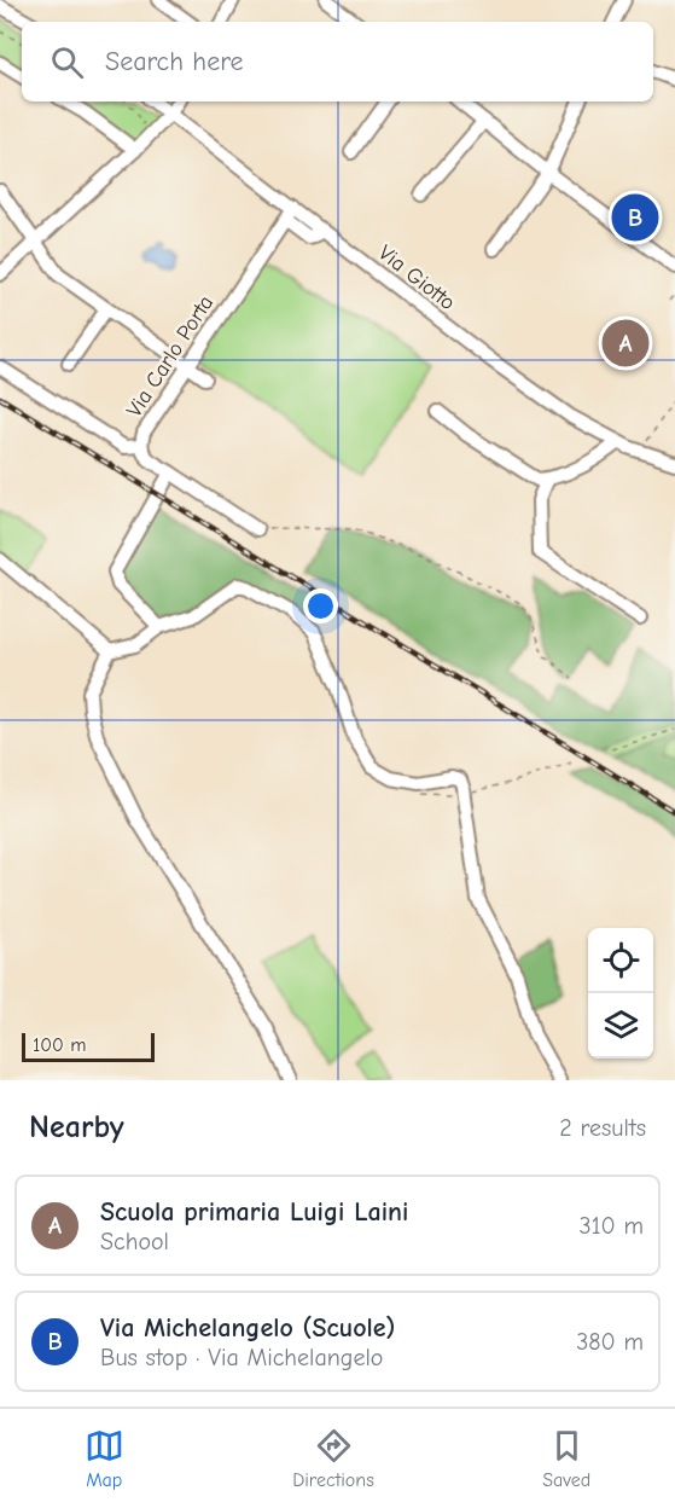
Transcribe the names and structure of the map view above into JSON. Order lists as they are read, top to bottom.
{
  "streets": {
    "street": ["Via Giotto", "Via Carlo Porta"]
  },
  "crossings": [
    ["Via Giotto", "Via Carlo Porta"]
  ],
  "scale_bar": "100 m",
  "page": {
    "search": "Search here",
    "pins": ["B", "A"],
    "scale": "100 m",
    "heading": ["Nearby", "2 results"],
    "list": [
      {
        "mark": "A",
        "name": "Scuola primaria Luigi Laini",
        "note": "School",
        "value": "310 m"
      },
      {
        "mark": "B",
        "name": "Via Michelangelo (Scuole)",
        "note": "Bus stop · Via Michelangelo",
        "value": "380 m"
      }
    ],
    "nav": ["Map", "Directions", "Saved"]
  }
}
